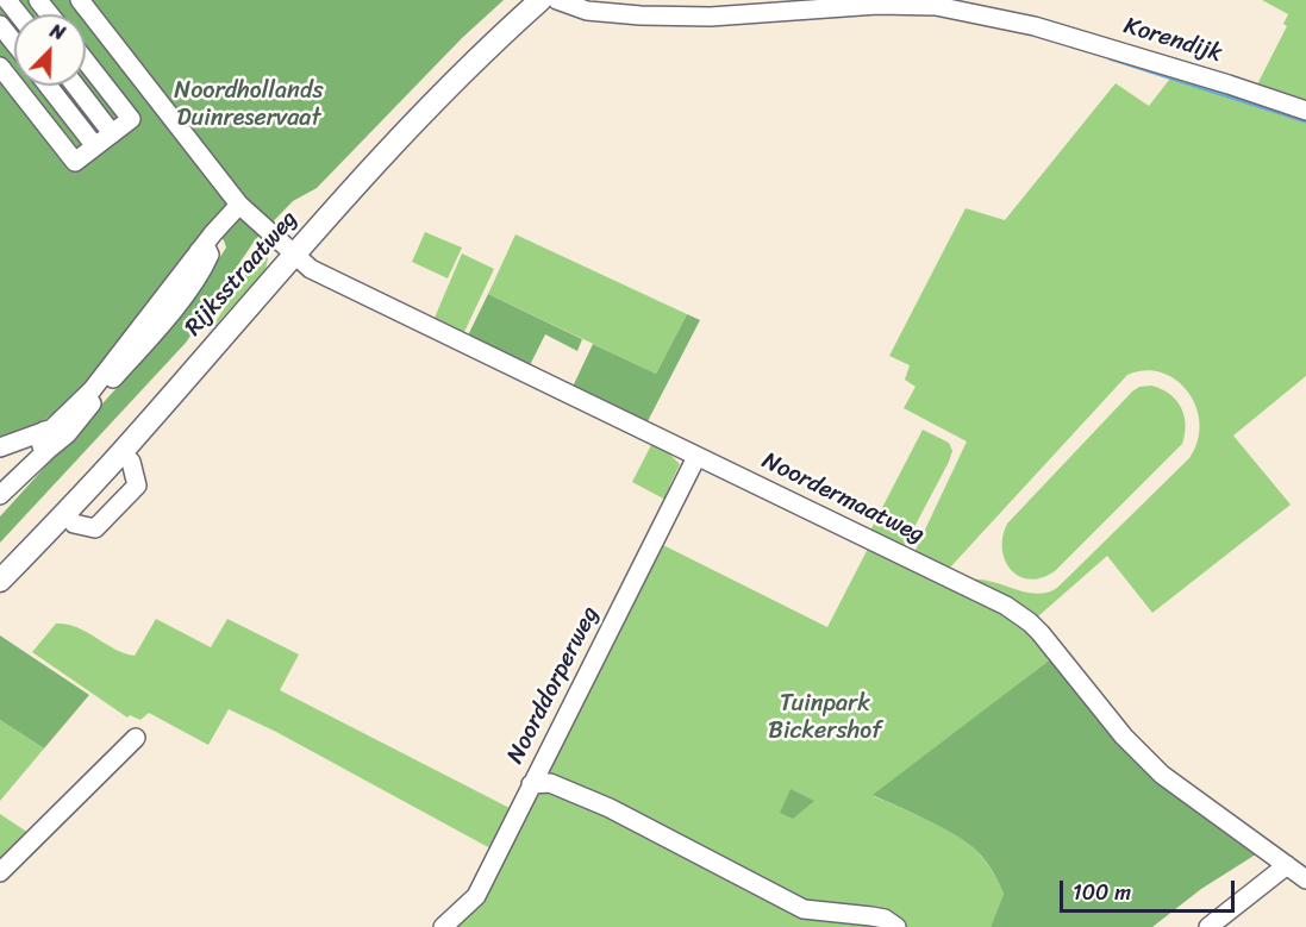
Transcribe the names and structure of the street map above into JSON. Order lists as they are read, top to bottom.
{
  "streets": {
    "main road": ["Rijksstraatweg"],
    "street": ["Korendijk", "Noordermaatweg", "Noorddorperweg"]
  },
  "crossings": [
    ["Rijksstraatweg", "Noordermaatweg"],
    ["Noordermaatweg", "Noorddorperweg"]
  ],
  "parks": ["Noordhollands Duinreservaat", "Tuinpark Bickershof"],
  "scale_bar": "100 m",
  "north": "top right"
}
